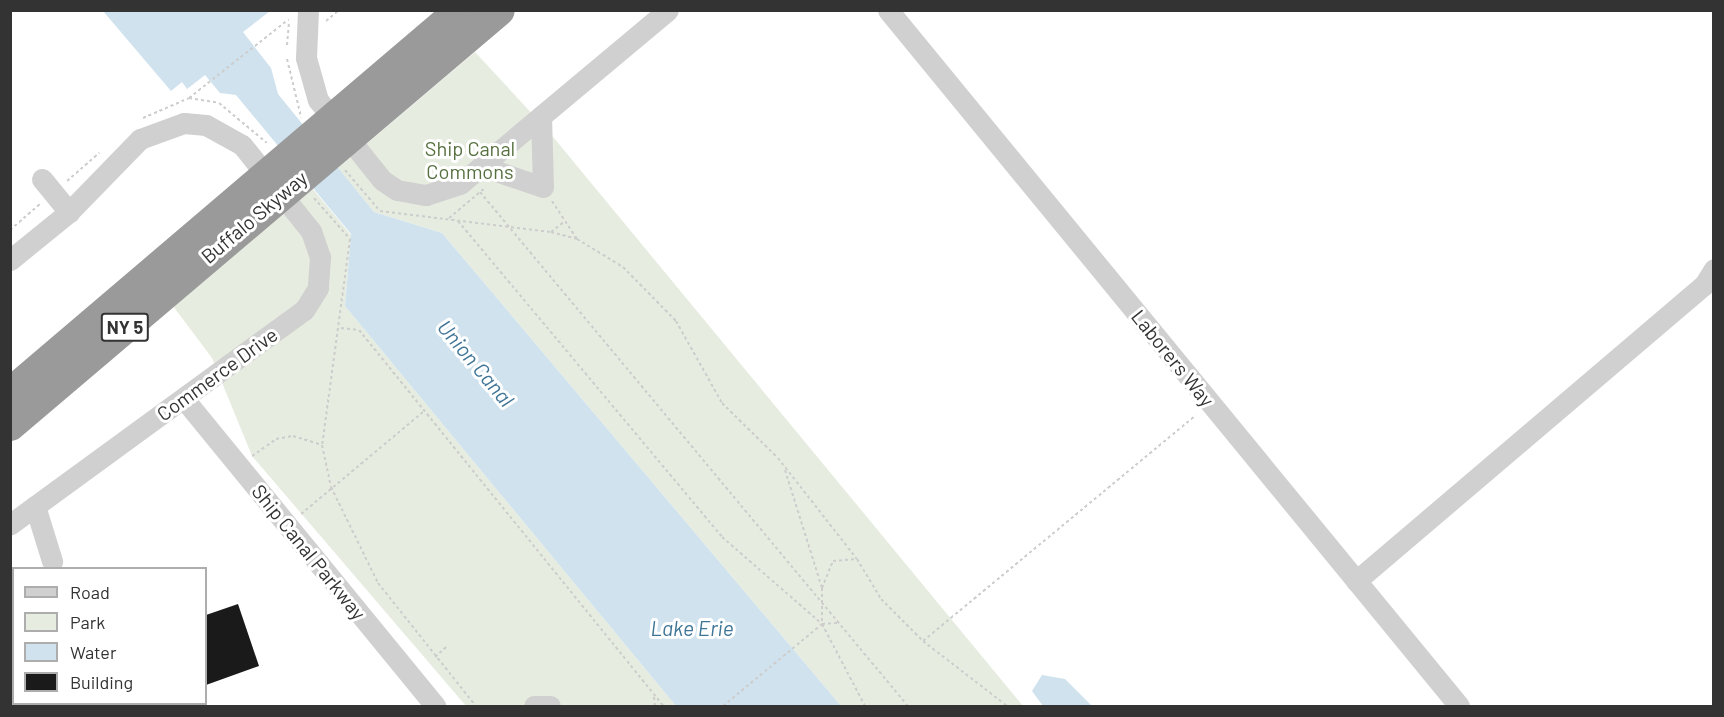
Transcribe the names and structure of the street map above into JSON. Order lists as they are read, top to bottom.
{
  "streets": {
    "highway": ["Buffalo Skyway", "NY 5"],
    "street": ["Laborers Way", "Commerce Drive", "Ship Canal Parkway"]
  },
  "crossings": [
    ["Commerce Drive", "Ship Canal Parkway"]
  ],
  "water": ["Union Canal", "Lake Erie"],
  "parks": ["Ship Canal Commons"],
  "legend": [
    "Road",
    "Park",
    "Water",
    "Building"
  ]
}
